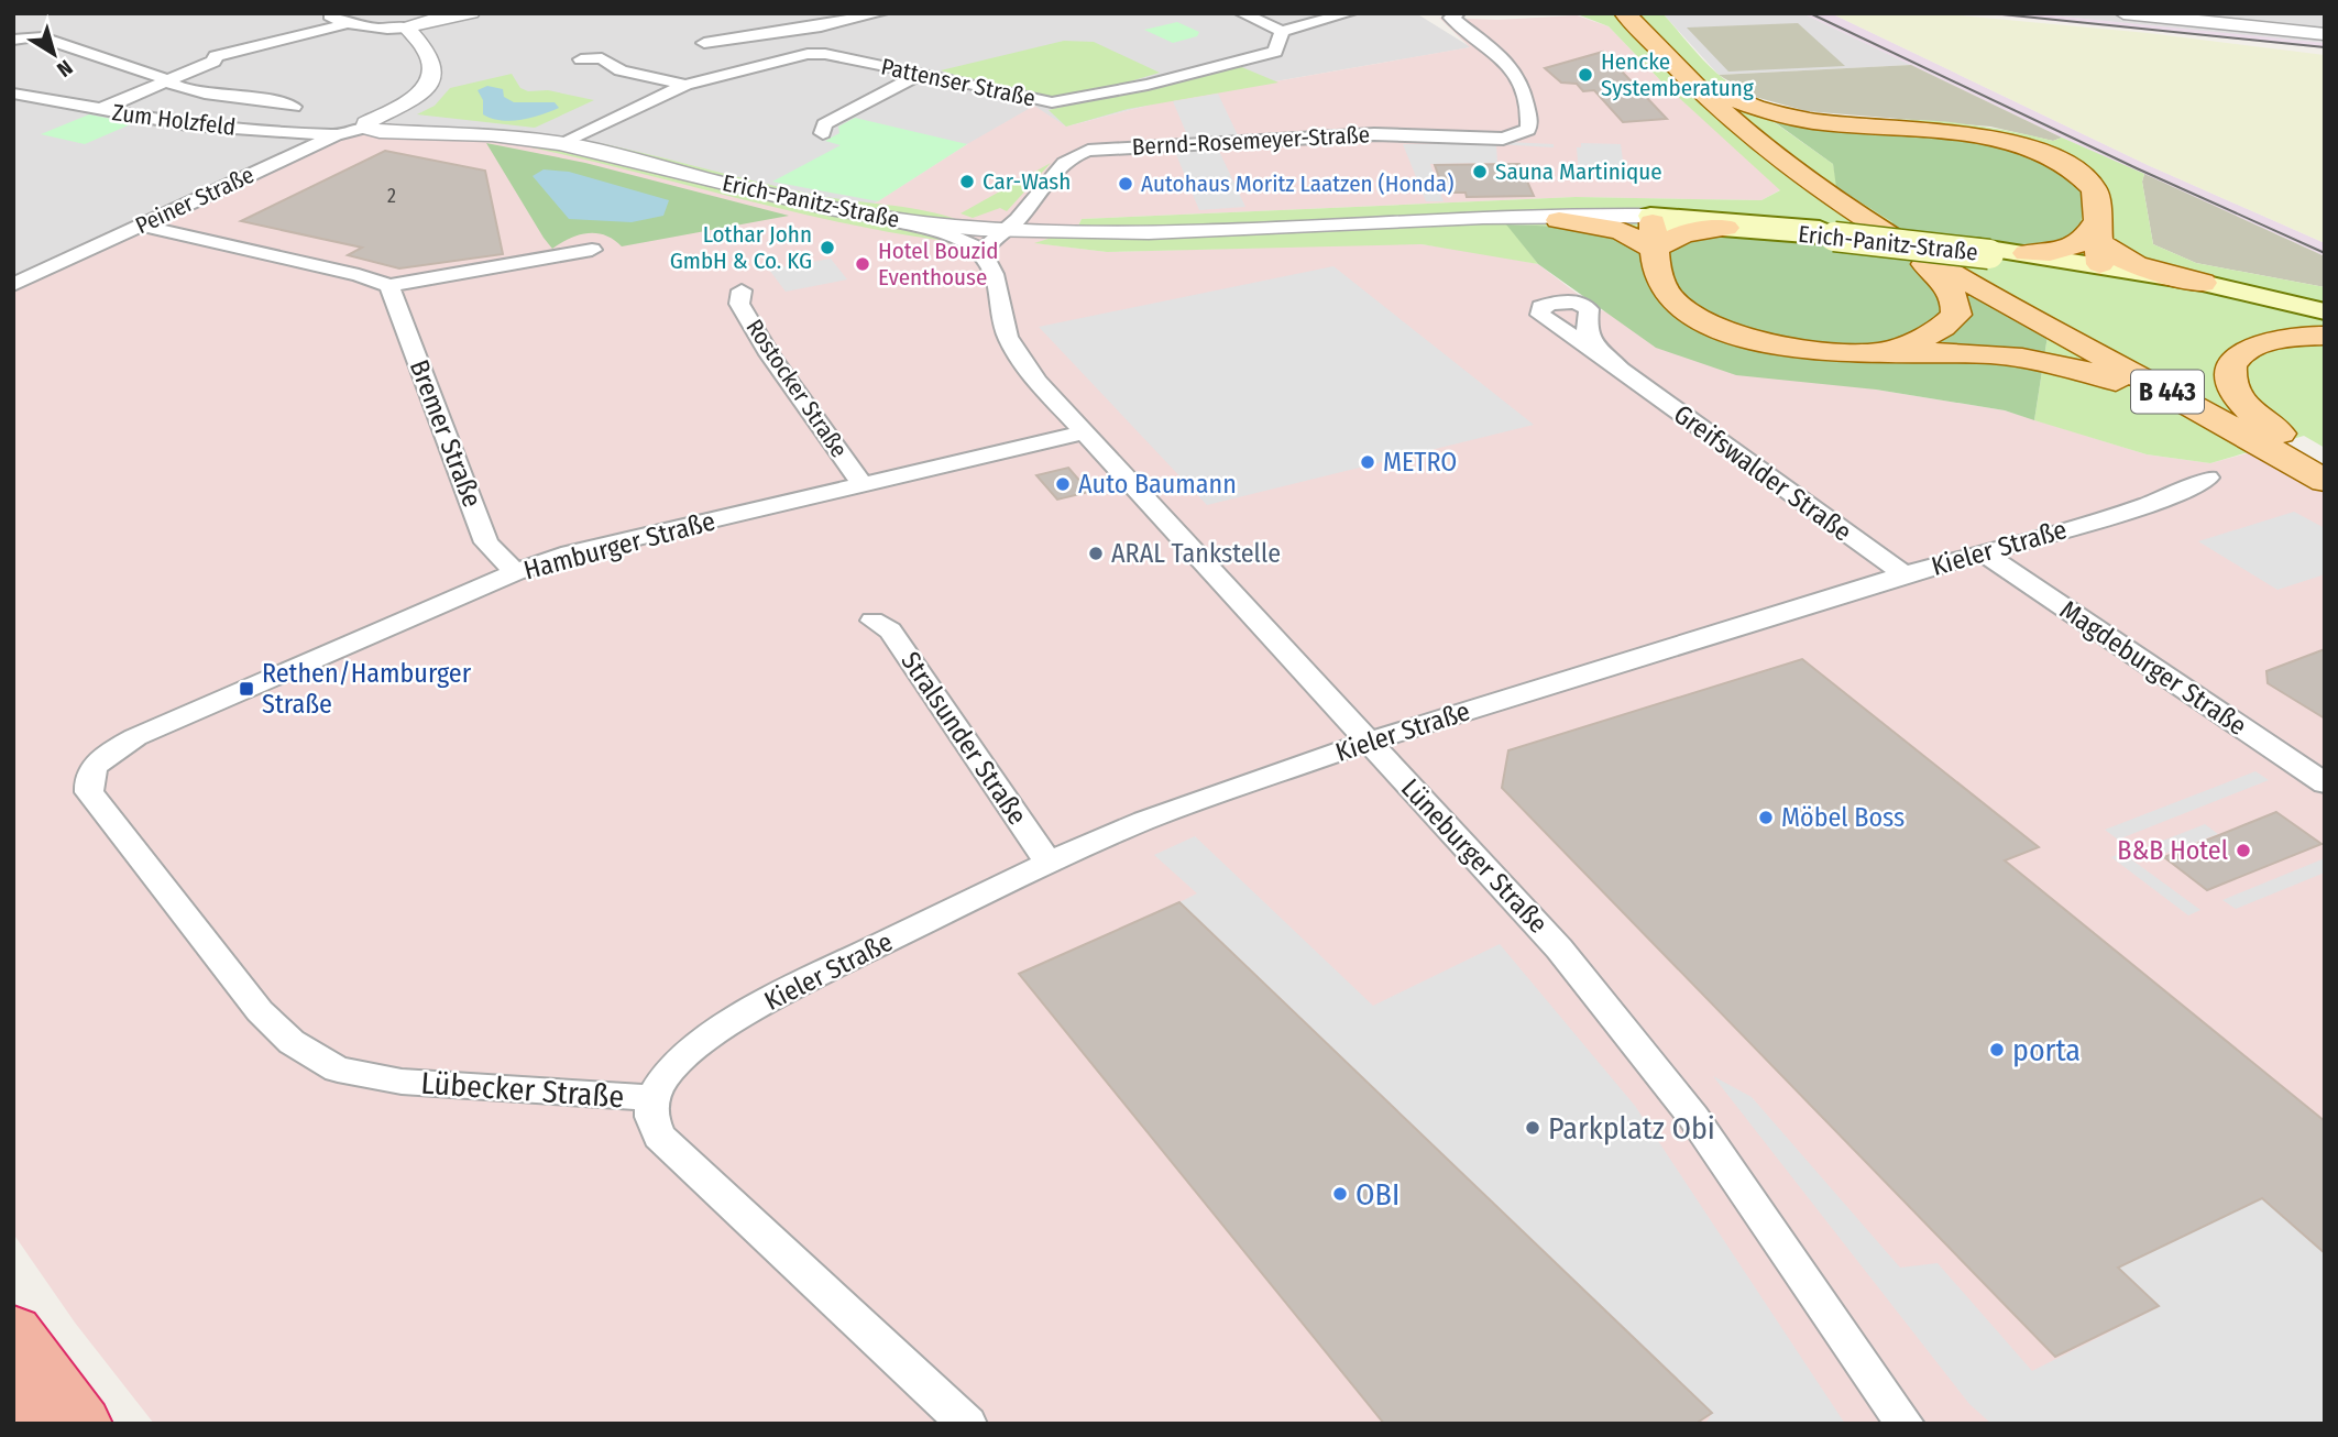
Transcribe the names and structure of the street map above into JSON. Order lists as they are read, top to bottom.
{
  "streets": {
    "main road": ["Erich-Panitz-Straße", "B 443"],
    "street": [
      "Pattenser Straße",
      "Zum Holzfeld",
      "Bernd-Rosemeyer-Straße",
      "Peiner Straße",
      "Rostocker Straße",
      "Bremer Straße",
      "Greifswalder Straße",
      "Hamburger Straße",
      "Kieler Straße",
      "Magdeburger Straße",
      "Stralsunder Straße",
      "Lüneburger Straße",
      "Lübecker Straße"
    ]
  },
  "crossings": [
    ["Pattenser Straße", "Erich-Panitz-Straße"],
    ["Zum Holzfeld", "Peiner Straße"],
    ["Bernd-Rosemeyer-Straße", "Erich-Panitz-Straße"],
    ["Bernd-Rosemeyer-Straße", "Lüneburger Straße"],
    ["Peiner Straße", "Erich-Panitz-Straße"],
    ["Erich-Panitz-Straße", "Lüneburger Straße"],
    ["Rostocker Straße", "Hamburger Straße"],
    ["Bremer Straße", "Hamburger Straße"],
    ["Greifswalder Straße", "Kieler Straße"],
    ["Hamburger Straße", "Lüneburger Straße"],
    ["Hamburger Straße", "Lübecker Straße"],
    ["Kieler Straße", "Magdeburger Straße"],
    ["Kieler Straße", "Stralsunder Straße"],
    ["Kieler Straße", "Lüneburger Straße"],
    ["Kieler Straße", "Lübecker Straße"]
  ],
  "places": {
    "other": [
      "Hencke Systemberatung",
      "Sauna Martinique",
      "Car-Wash",
      "Autohaus Moritz Laatzen (Honda)",
      "Lothar John GmbH & Co. KG",
      "Hotel Bouzid Eventhouse",
      "METRO",
      "Auto Baumann",
      "ARAL Tankstelle",
      "Möbel Boss",
      "B&B Hotel",
      "porta",
      "Parkplatz Obi",
      "OBI"
    ],
    "transit": ["Rethen/Hamburger Straße"]
  },
  "house_numbers": ["2"],
  "north": "bottom right"
}
